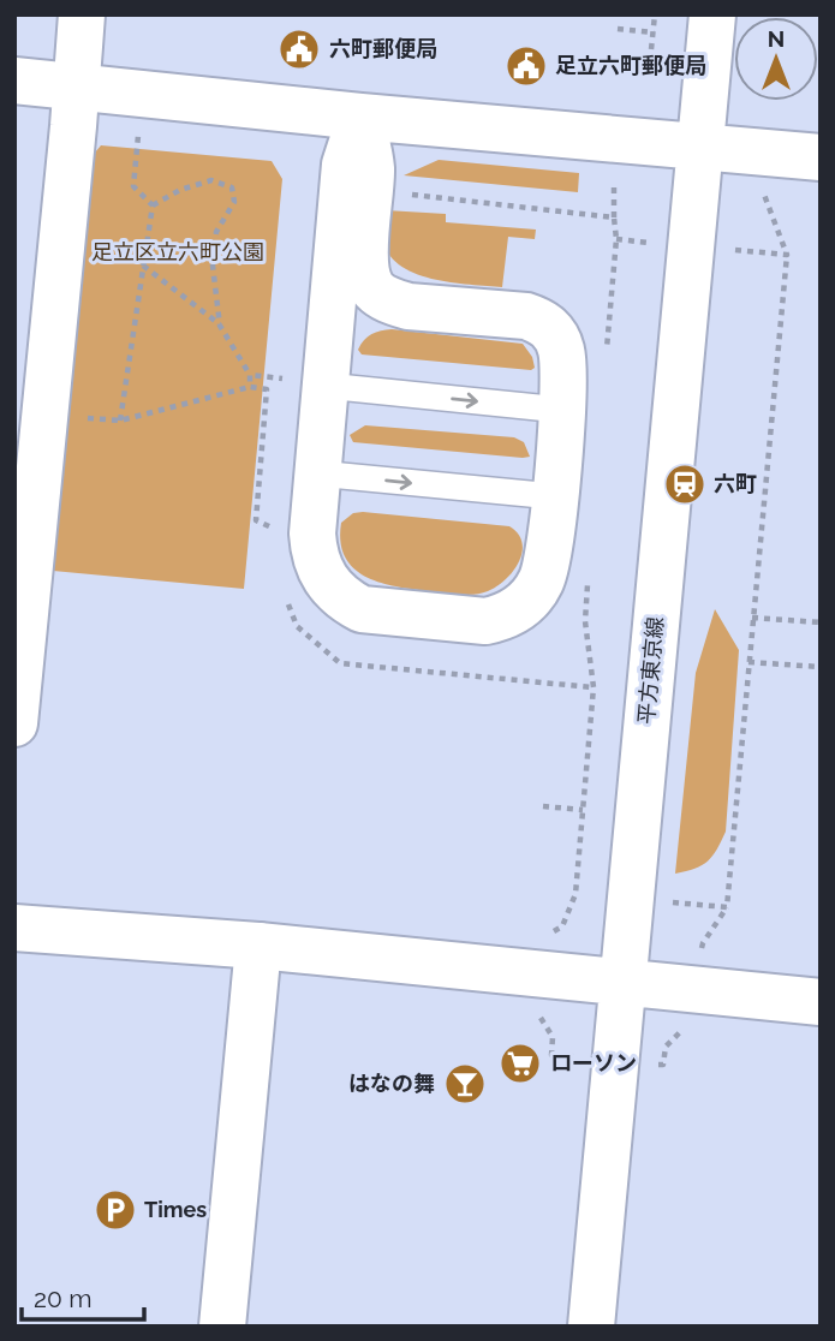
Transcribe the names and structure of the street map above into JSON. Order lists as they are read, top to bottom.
{
  "streets": {
    "street": ["平方東京線"]
  },
  "parks": ["足立区立六町公園"],
  "places": {
    "public building": ["六町郵便局", "足立六町郵便局"],
    "station": ["六町"],
    "supermarket": ["ローソン"],
    "bar": ["はなの舞"],
    "parking": ["Times"]
  },
  "scale_bar": "20 m",
  "north": "top"
}
